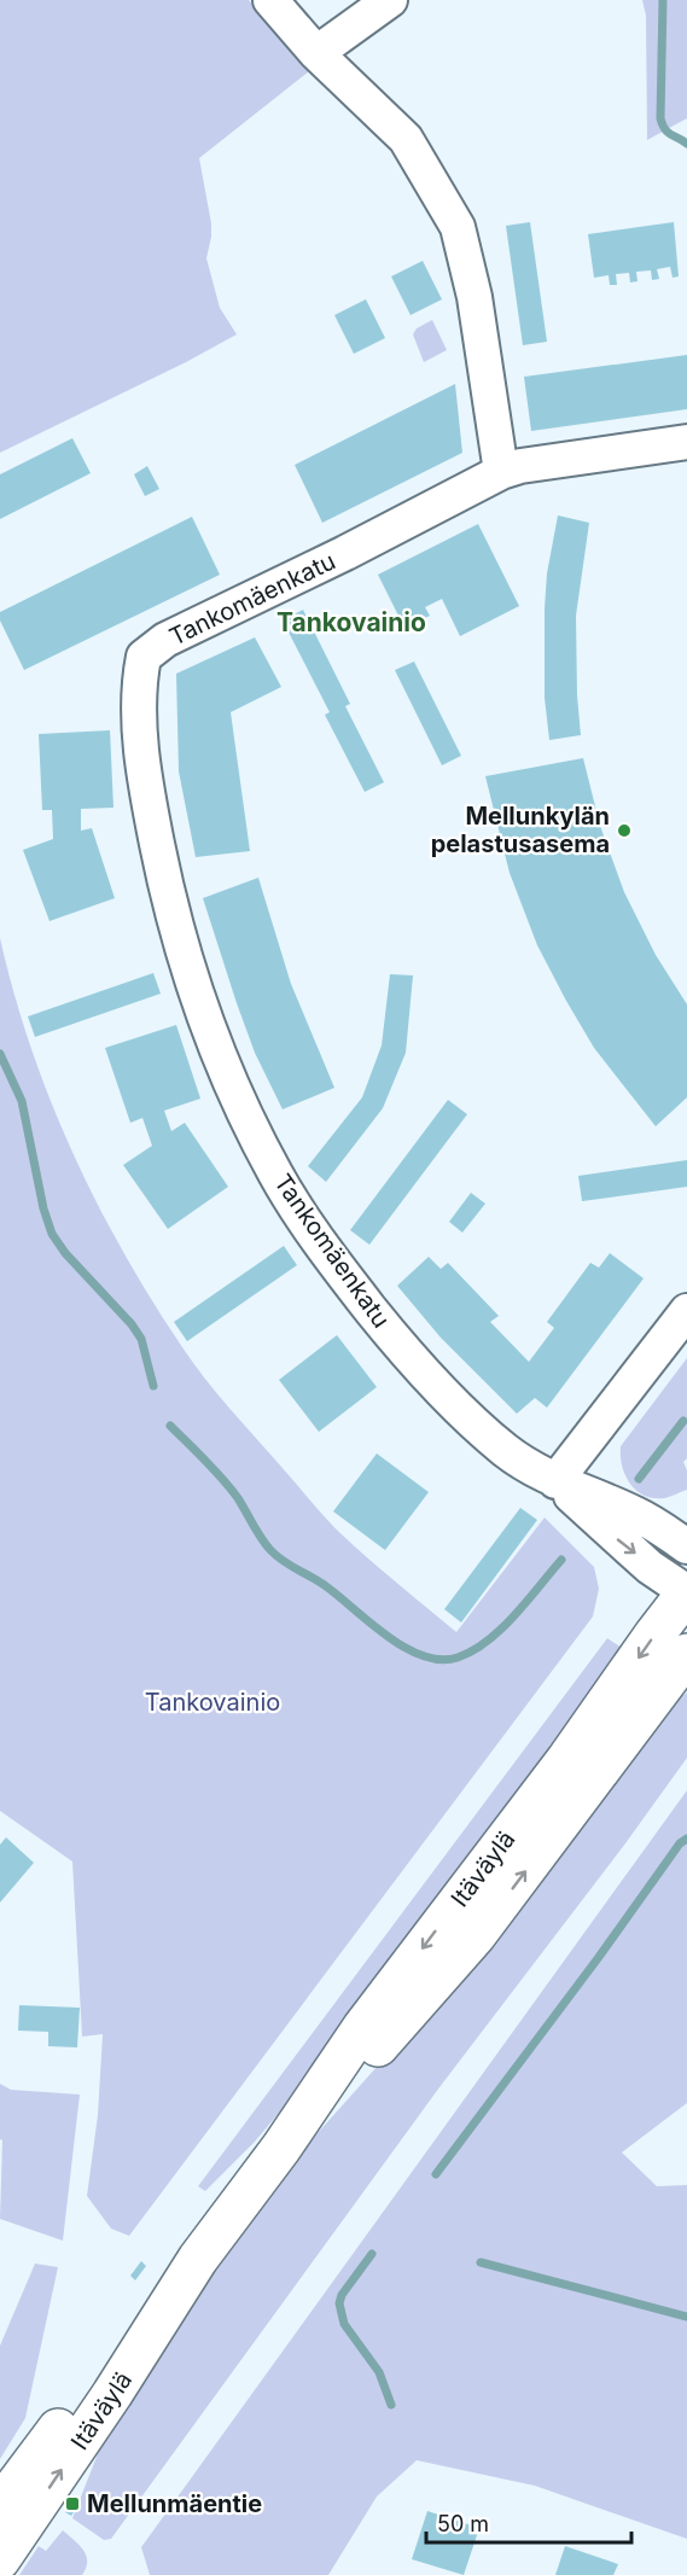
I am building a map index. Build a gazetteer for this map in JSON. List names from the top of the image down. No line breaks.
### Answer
{"streets":{"main road":["Itäväylä"],"street":["Tankomäenkatu"]},"crossings":[["Tankomäenkatu","Itäväylä"]],"districts":["Tankovainio"],"parks":["Tankovainio"],"places":{"other":["Mellunkylän pelastusasema"],"transit":["Mellunmäentie"]},"scale_bar":"50 m"}
